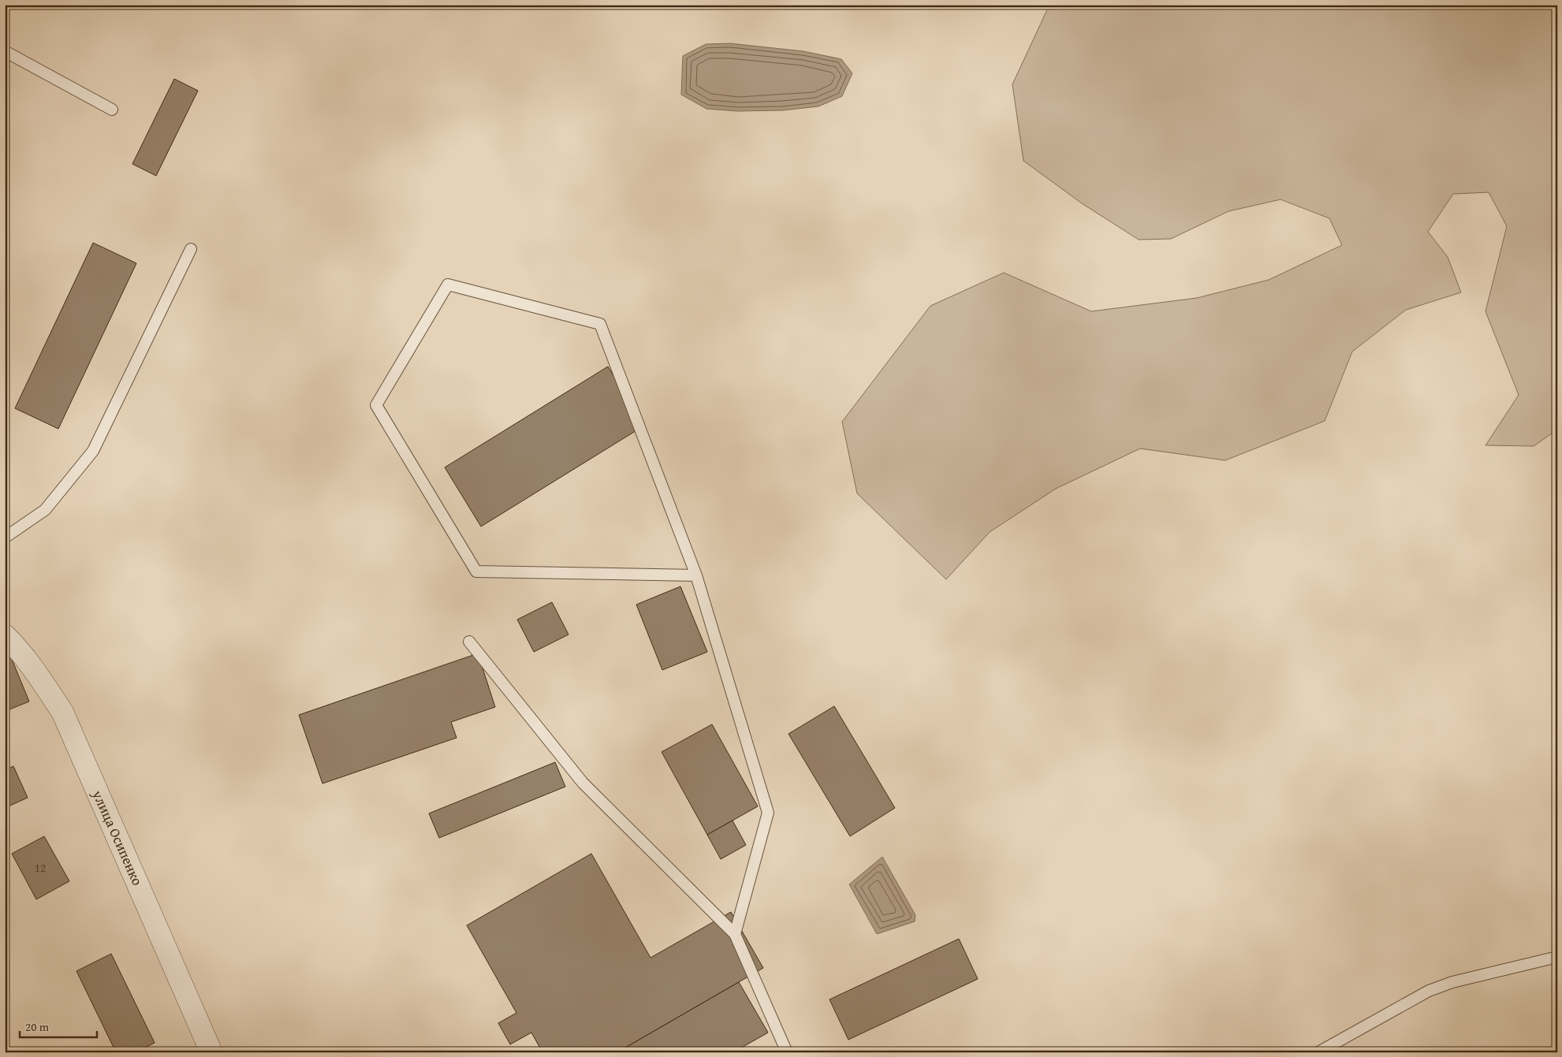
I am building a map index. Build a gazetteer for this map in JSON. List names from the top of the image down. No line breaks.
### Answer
{"streets":{"street":["улица Осипенко"]},"house_numbers":["12"],"scale_bar":"20 m"}
